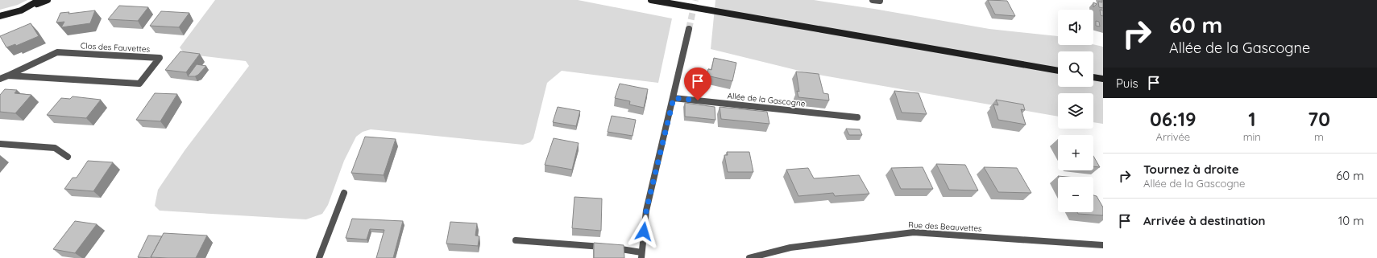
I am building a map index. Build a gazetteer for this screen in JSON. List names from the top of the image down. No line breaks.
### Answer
{"streets":{"street":["Clos des Fauvettes","Allée de la Gascogne","Rue des Beauvettes"]},"page":{"turn":["60 m","Allée de la Gascogne"],"map_buttons":["+","−"],"then":"Puis","eta":["06:19","Arrivée","1","min","70","m"],"list":[{"name":"Tournez à droite","note":"Allée de la Gascogne","value":"60 m"},{"name":"Arrivée à destination","value":"10 m"}]}}
